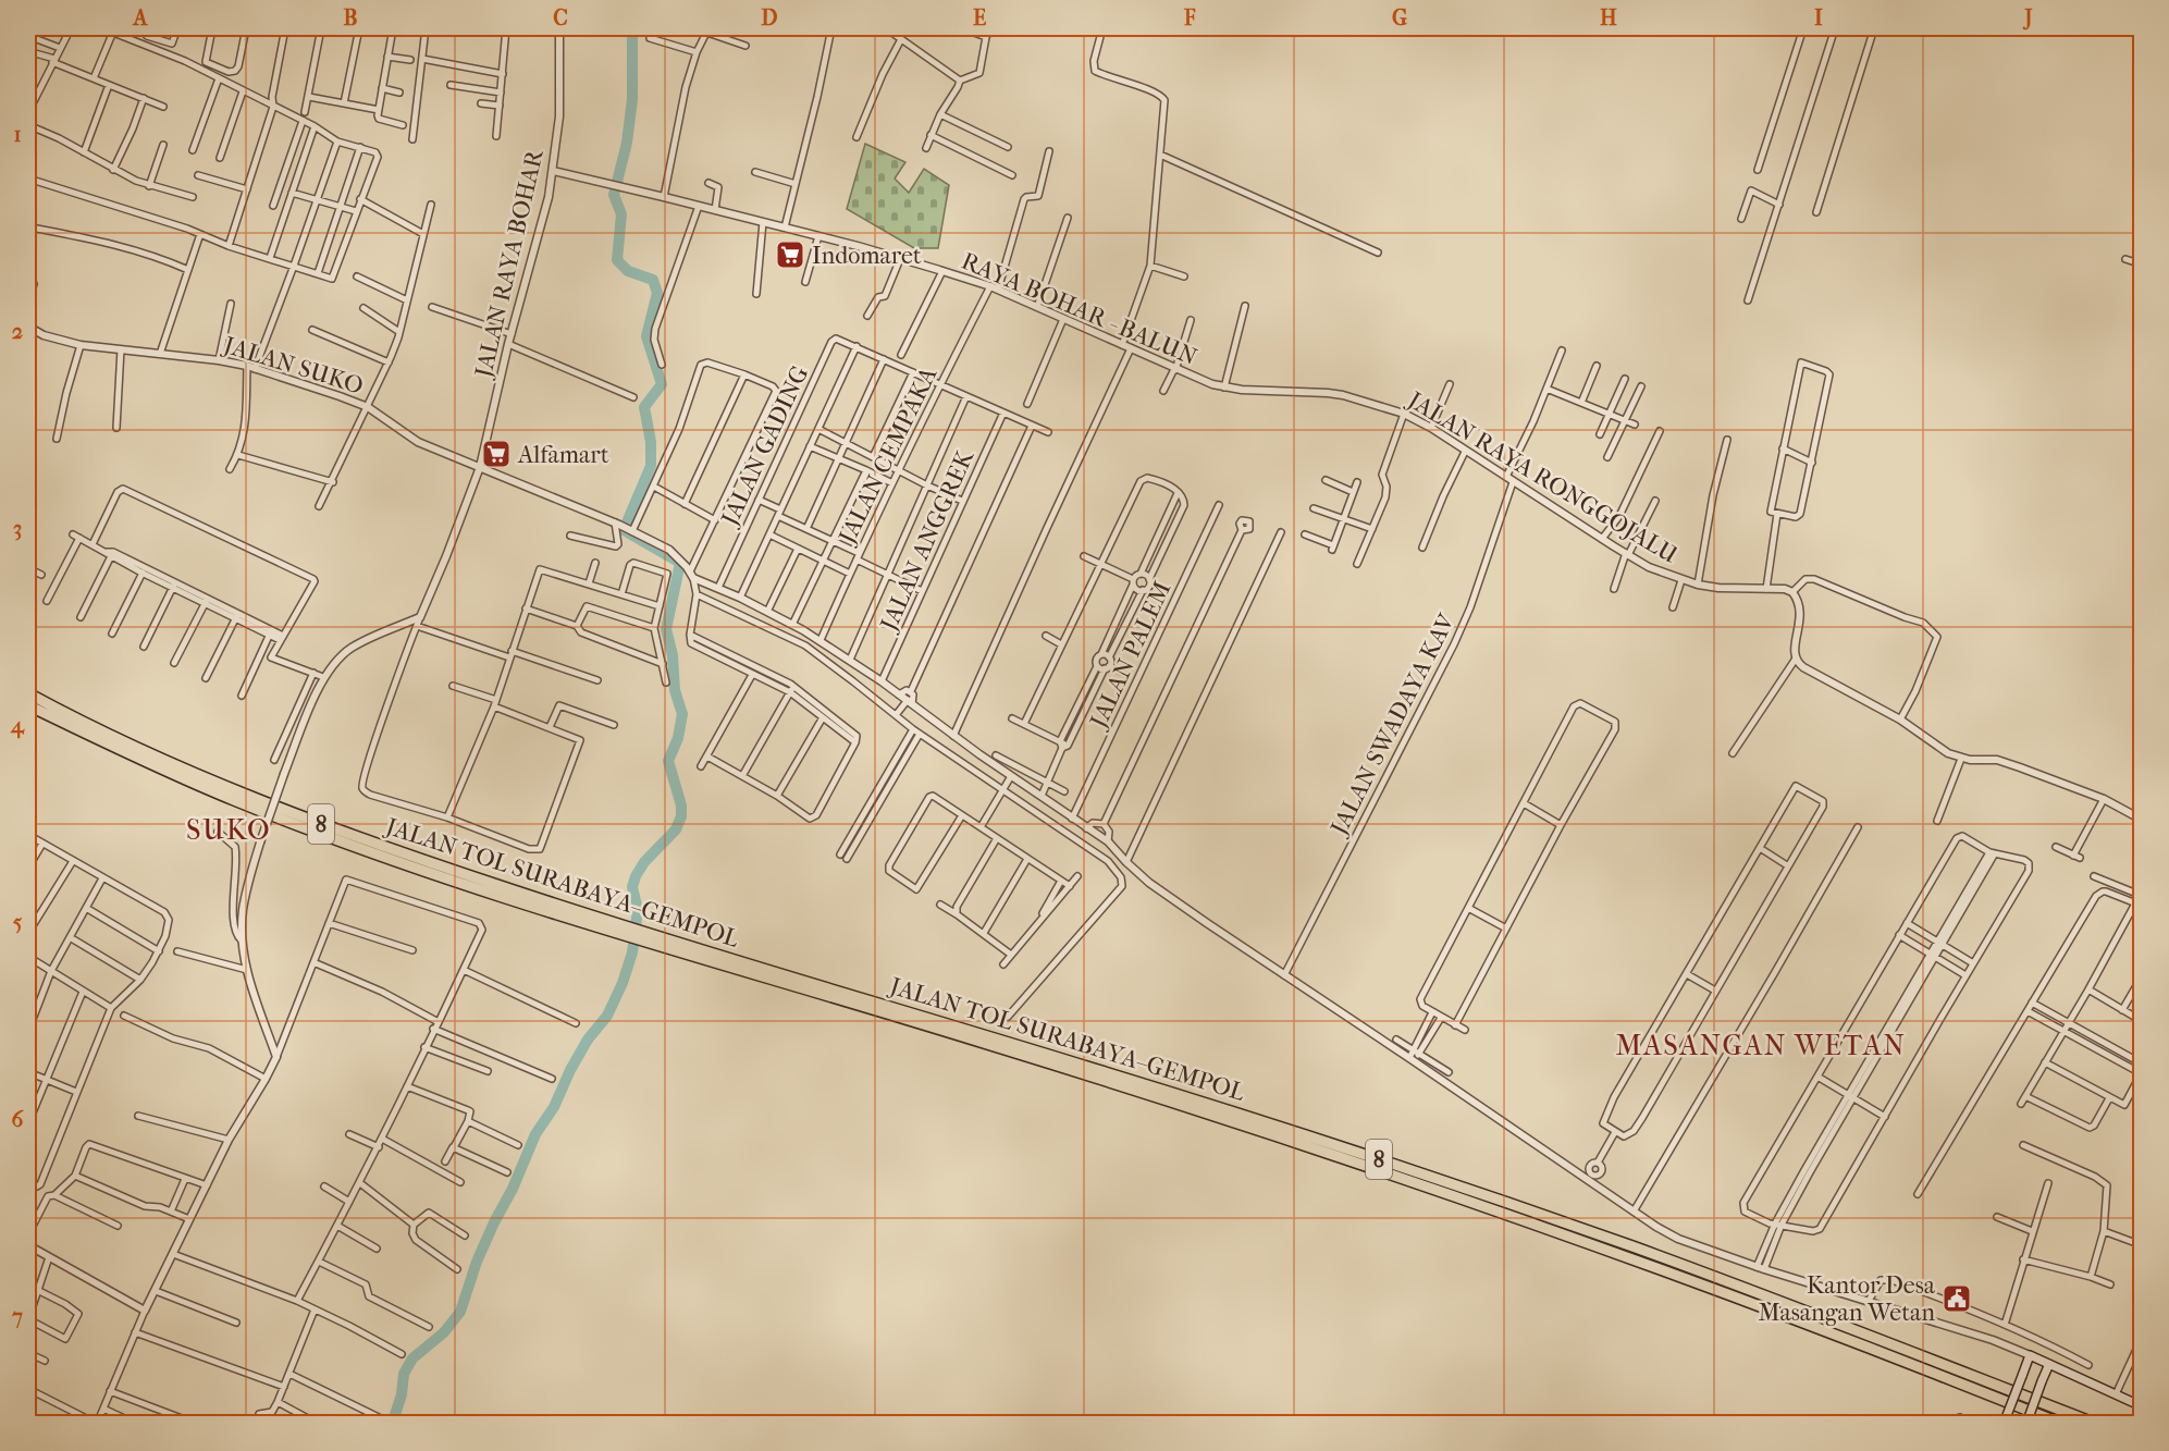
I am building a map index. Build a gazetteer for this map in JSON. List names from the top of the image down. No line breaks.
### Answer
{"streets":{"highway":["8","JALAN TOL SURABAYA–GEMPOL"],"street":["JALAN RAYA BOHAR","RAYA BOHAR - BALUN","JALAN SUKO","JALAN GADING","JALAN CEMPAKA","JALAN RAYA RONGGOJALU","JALAN ANGGREK","JALAN PALEM","JALAN SWADAYA KAV"]},"crossings":[["JALAN RAYA BOHAR","RAYA BOHAR - BALUN"],["JALAN RAYA BOHAR","JALAN SUKO"],["RAYA BOHAR - BALUN","JALAN CEMPAKA"],["RAYA BOHAR - BALUN","JALAN RAYA RONGGOJALU"],["JALAN RAYA RONGGOJALU","JALAN SWADAYA KAV"]],"districts":["SUKO","MASANGAN WETAN"],"places":{"supermarket":["Indomaret","Alfamart"],"public building":["Kantor Desa Masangan Wetan"]},"grid":{"columns":["A","B","C","D","E","F","G","H","I","J"],"rows":["1","2","3","4","5","6","7"]}}
